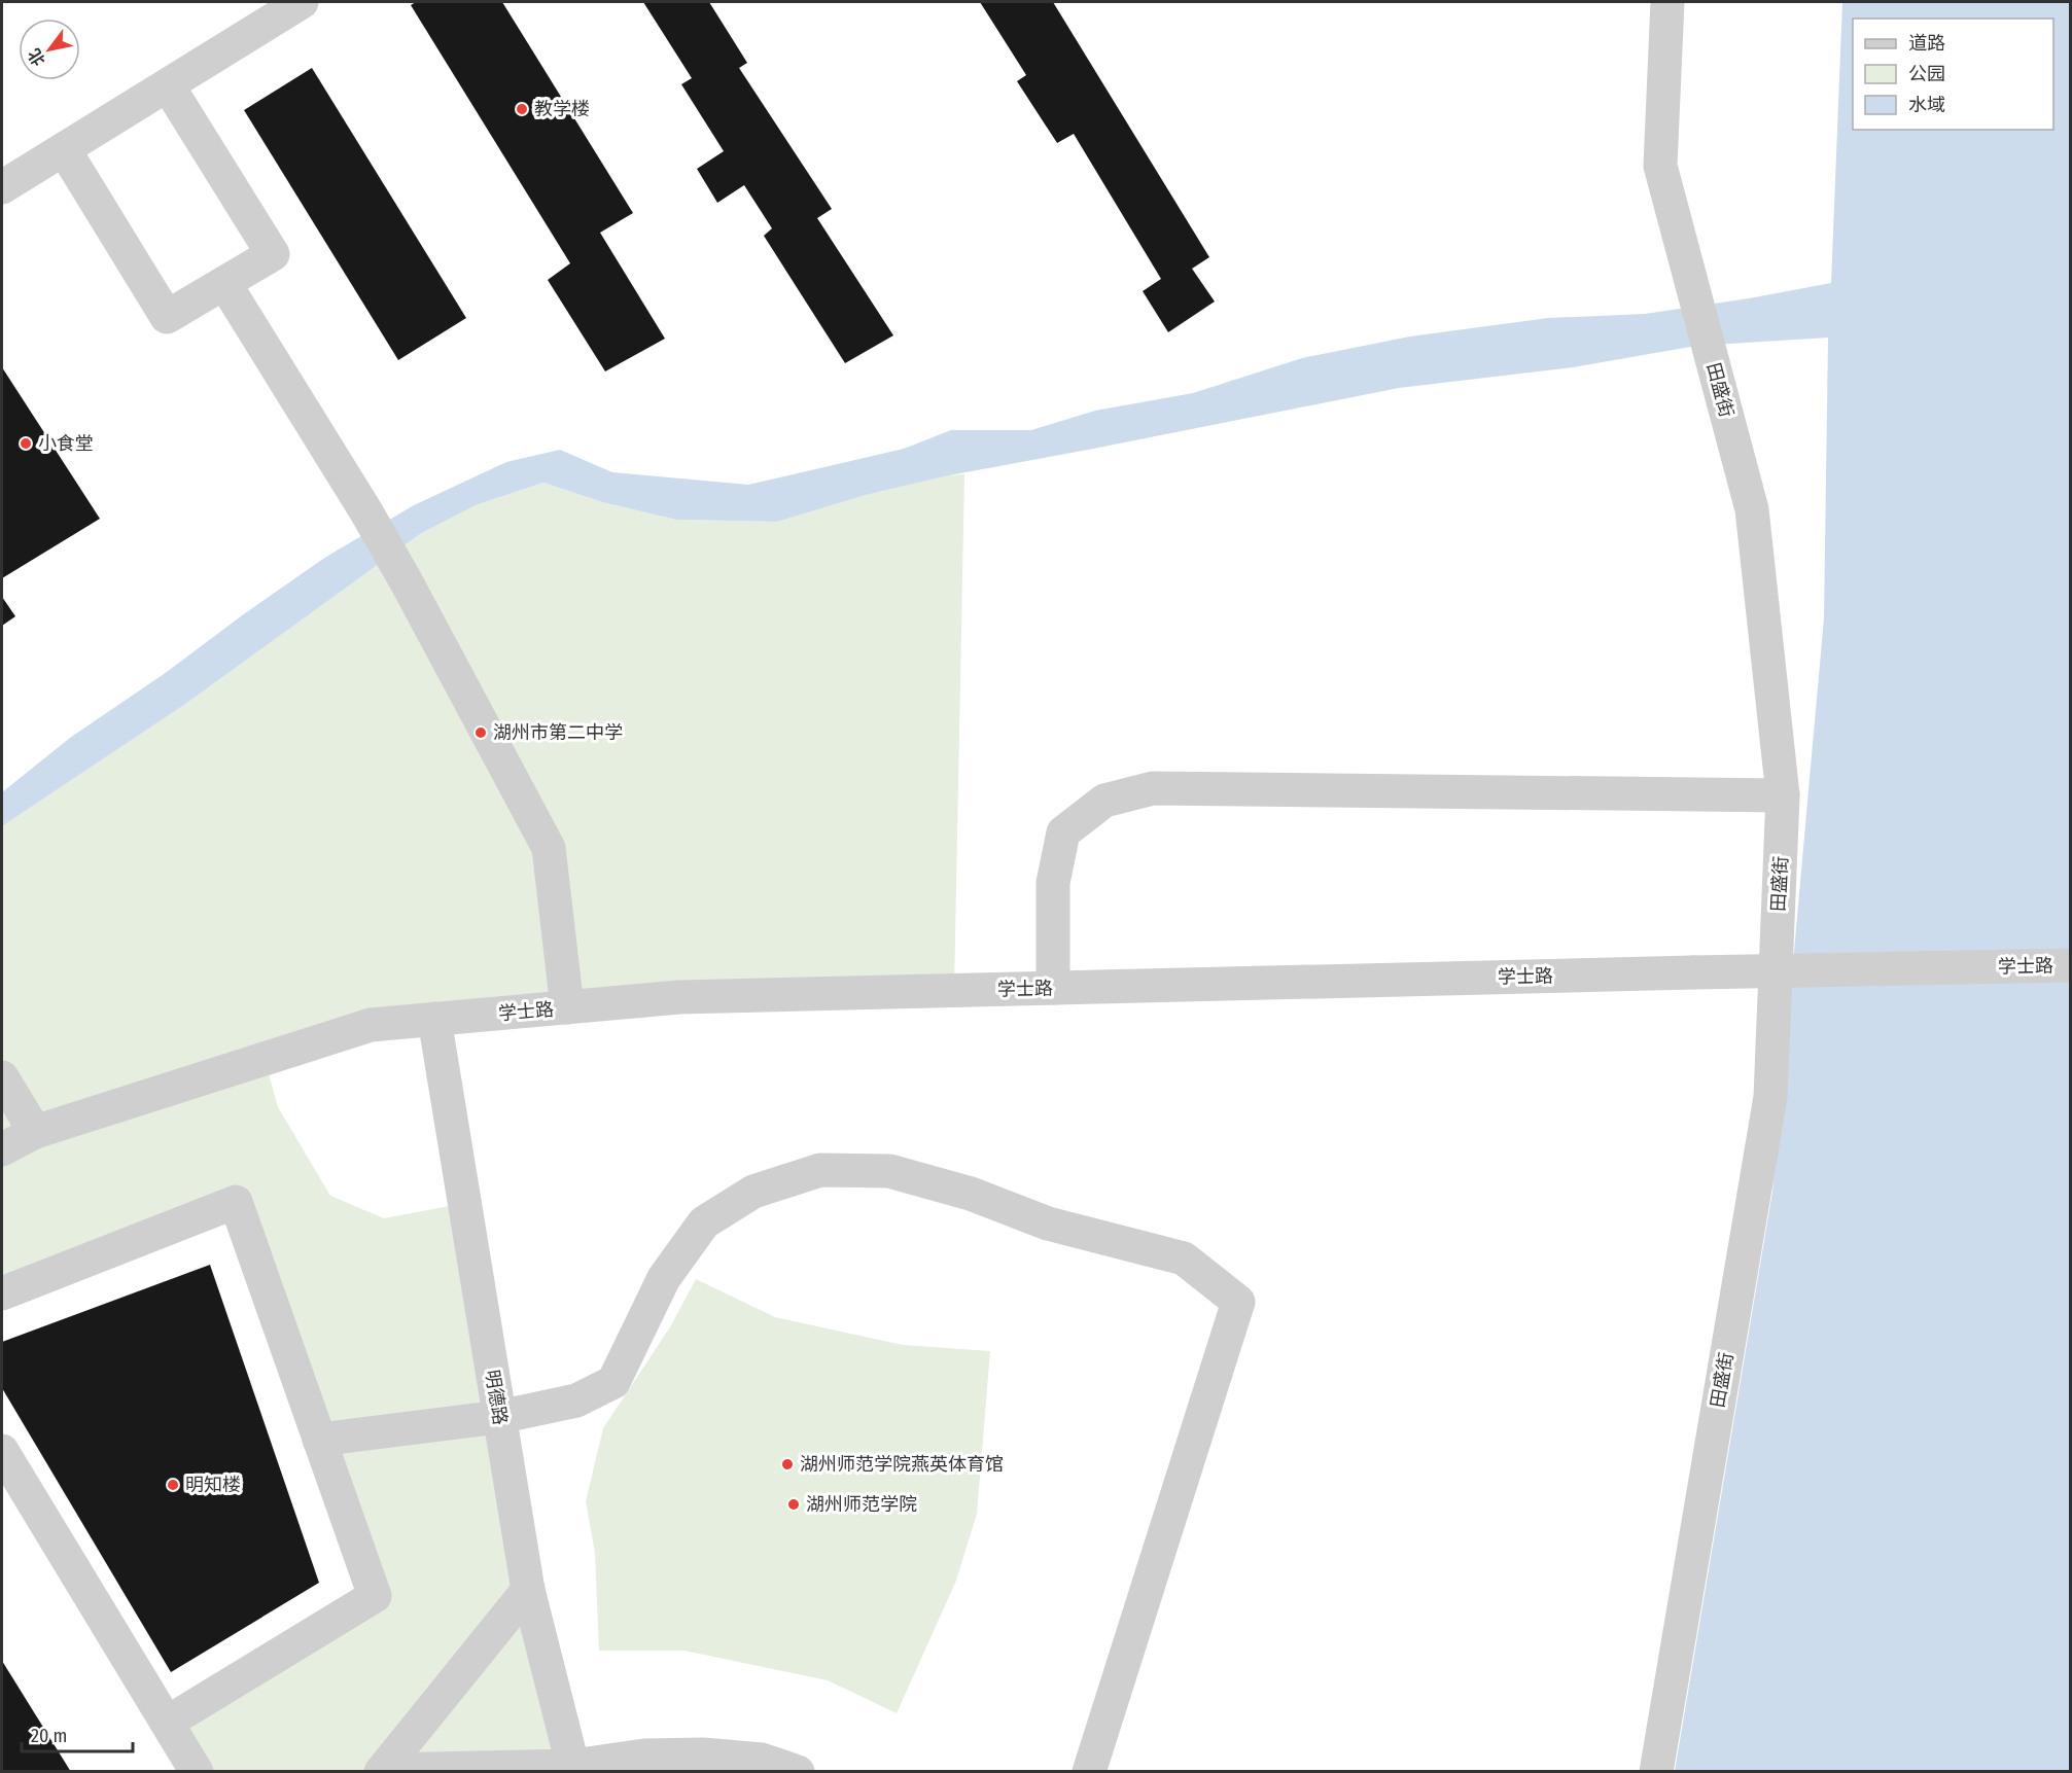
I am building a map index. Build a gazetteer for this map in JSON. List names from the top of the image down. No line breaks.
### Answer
{"streets":{"street":["田盛街","学士路","明德路"]},"crossings":[["学士路","明德路"]],"places":["教学楼","小食堂","湖州市第二中学","湖州师范学院燕英体育馆","明知楼","湖州师范学院"],"legend":["道路","公园","水域"],"scale_bar":"20 m","north":"bottom left"}
